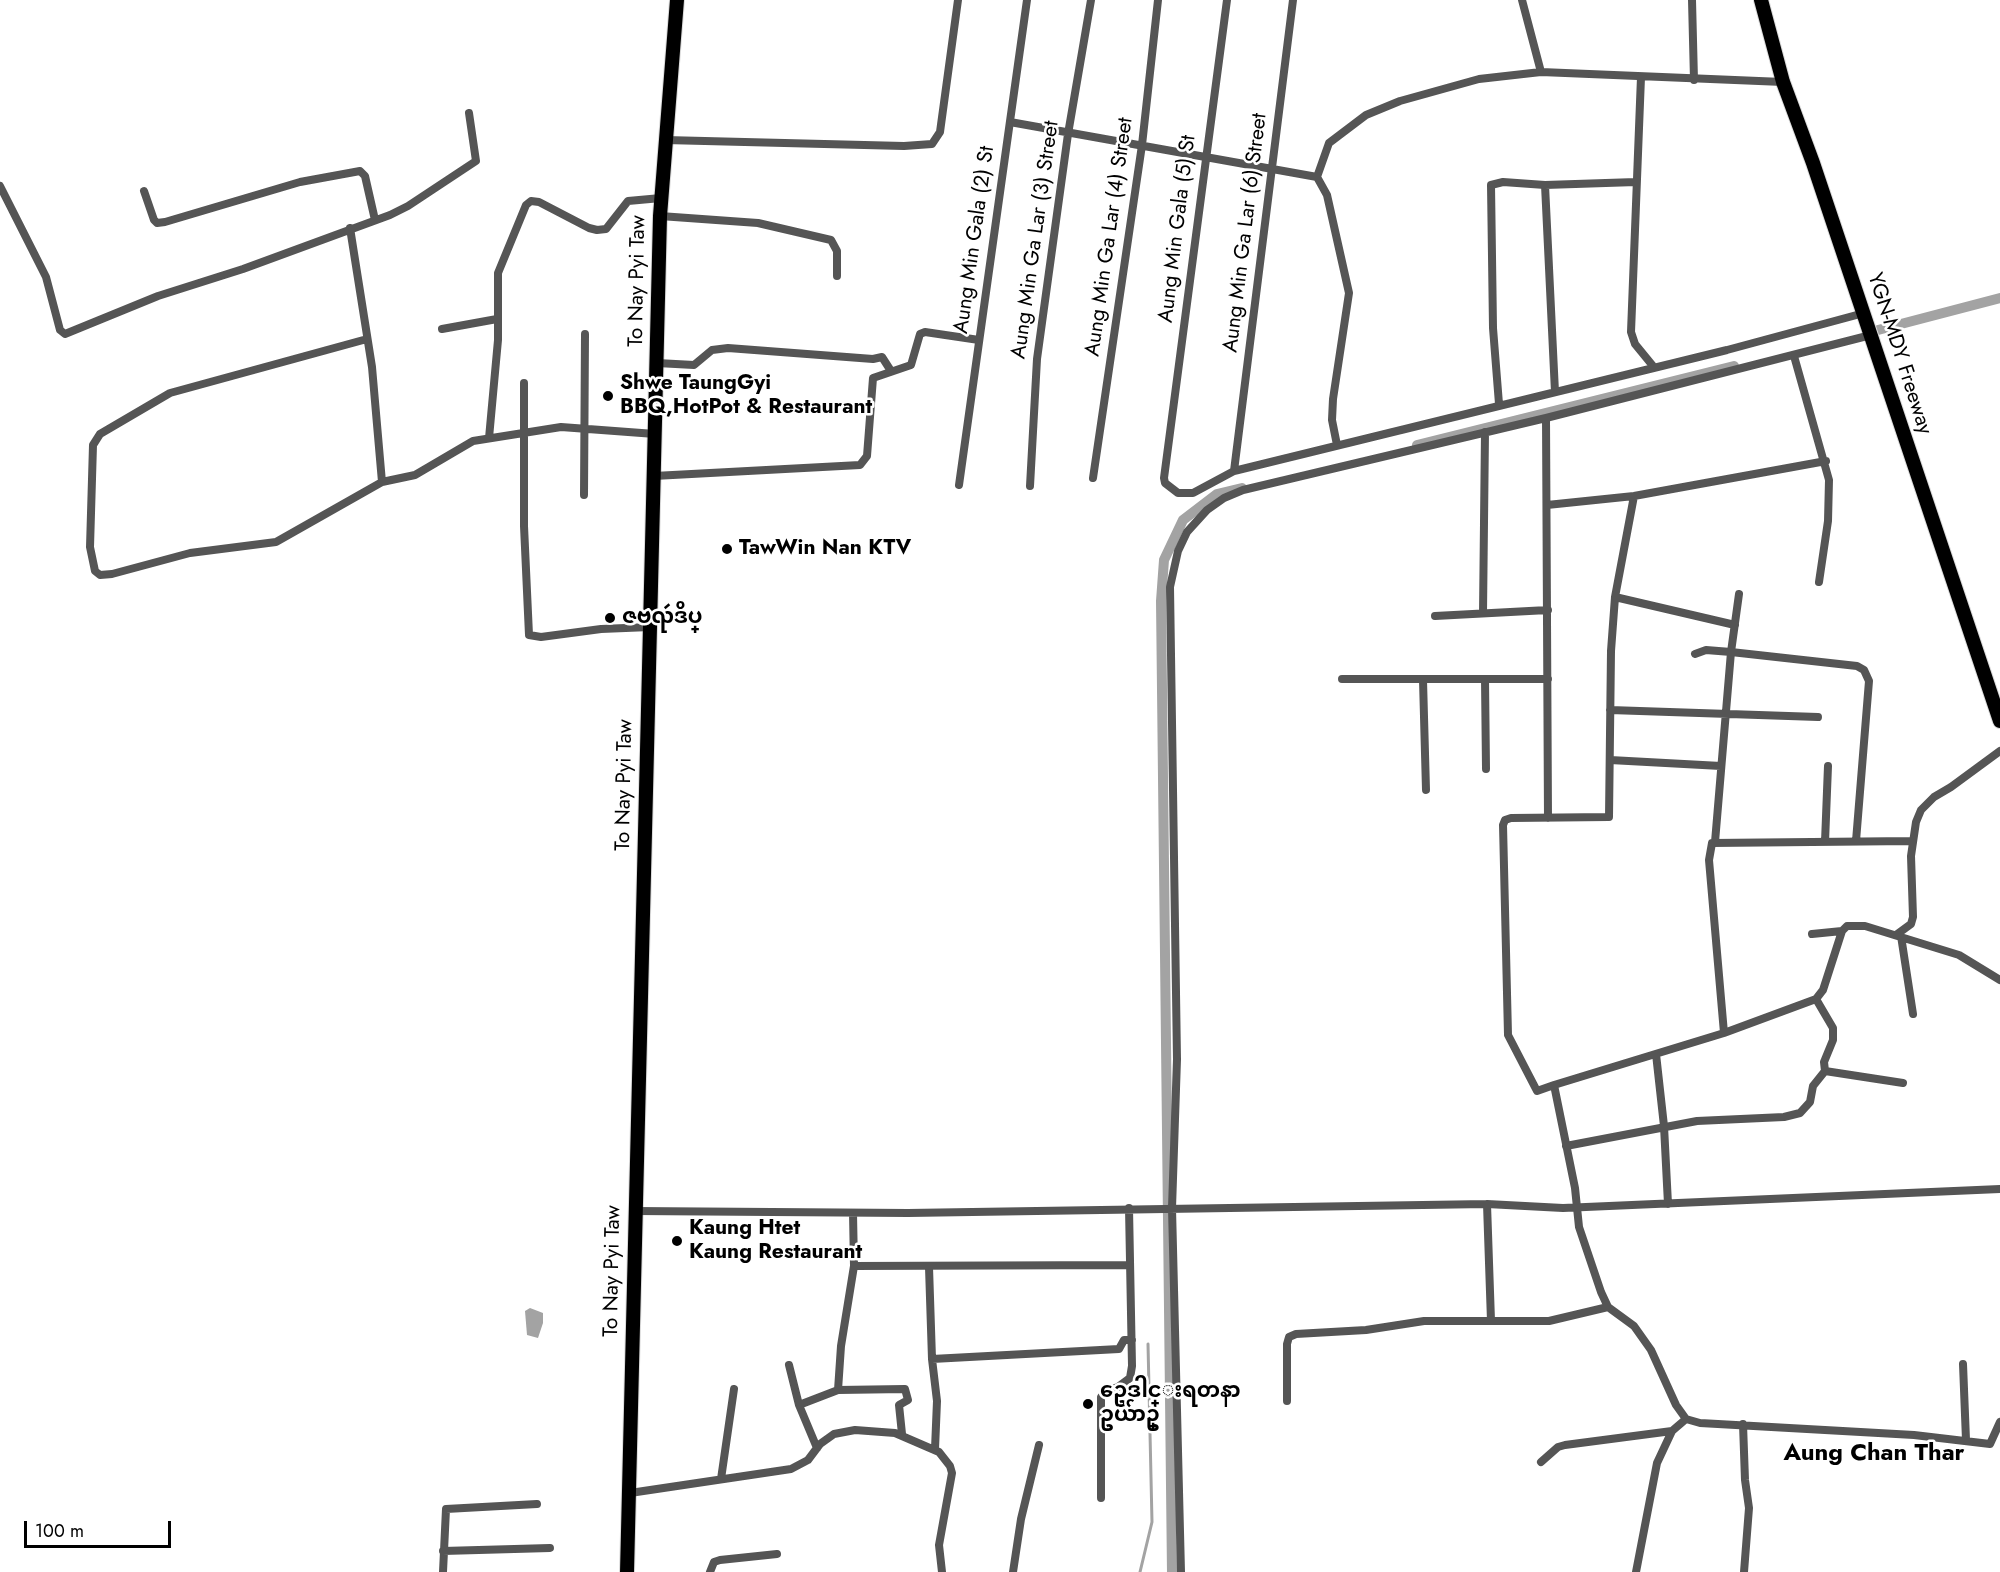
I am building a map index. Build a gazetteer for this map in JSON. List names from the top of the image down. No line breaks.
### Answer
{"streets":{"main road":["To Nay Pyi Taw","YGN-MDY Freeway"],"street":["Aung Min Gala (5) St","Aung Min Ga Lar (6) Street","Aung Min Ga Lar (4) Street","Aung Min Gala (2) St","Aung Min Ga Lar (3) Street"]},"crossings":[["Aung Min Gala (5) St","Aung Min Ga Lar (6) Street"]],"districts":["Aung Chan Thar"],"places":["Shwe TaungGyi BBQ,HotPot & Restaurant","TawWin Nan KTV","ဇဗၺဴဒိပ္","Kaung Htet Kaung Restaurant","ဥေဒါင္းရတနာ ဥယ်ာဥ္"],"scale_bar":"100 m"}
